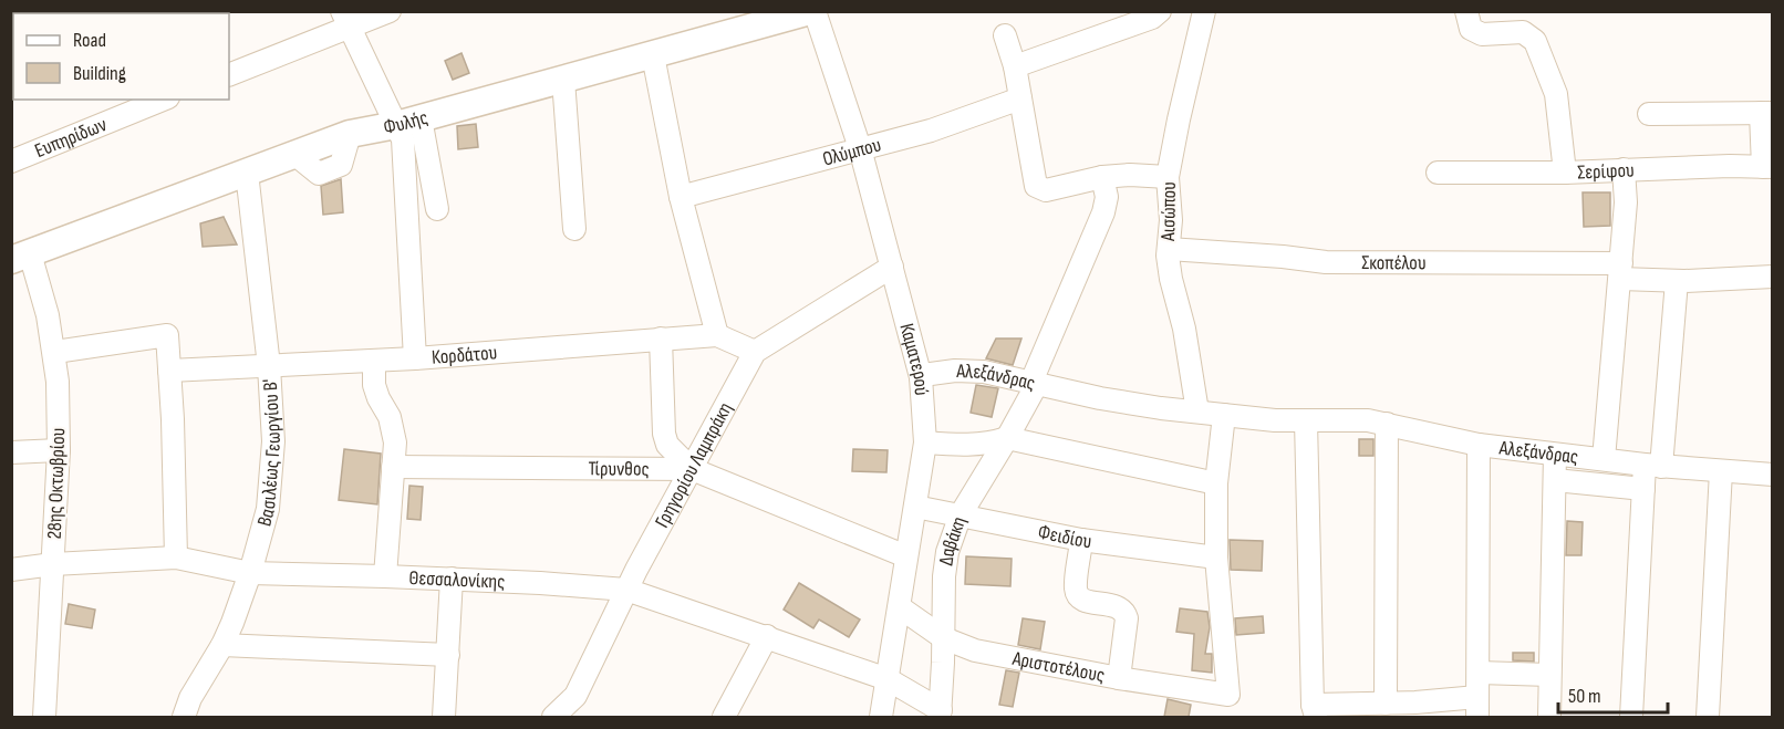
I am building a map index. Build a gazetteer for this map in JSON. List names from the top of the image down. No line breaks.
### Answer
{"streets":{"main road":["Φυλής"],"street":["Ευπηρίδων","Ολύμπου","Σερίφου","Αισώπου","Σκοπέλου","Κορδάτου","Καματερού","Αλεξάνδρας","Βασιλέως Γεωργίου Β'","Γρηγορίου Λαμπράκη","Τίρυνθος","28ης Οκτωβρίου","Φειδίου","Δαβάκη","Θεσσαλονίκης","Αριστοτέλους"]},"crossings":[["Φυλής","Καματερού"],["Φυλής","Βασιλέως Γεωργίου Β'"],["Φυλής","28ης Οκτωβρίου"],["Ολύμπου","Καματερού"],["Αισώπου","Σκοπέλου"],["Αισώπου","Αλεξάνδρας"],["Κορδάτου","Βασιλέως Γεωργίου Β'"],["Κορδάτου","Γρηγορίου Λαμπράκη"],["Καματερού","Αλεξάνδρας"],["Καματερού","Γρηγορίου Λαμπράκη"],["Καματερού","Τίρυνθος"],["Καματερού","Φειδίου"],["Καματερού","Θεσσαλονίκης"],["Καματερού","Αριστοτέλους"],["Αλεξάνδρας","Δαβάκη"],["Βασιλέως Γεωργίου Β'","Θεσσαλονίκης"],["Γρηγορίου Λαμπράκη","Τίρυνθος"],["Γρηγορίου Λαμπράκη","Θεσσαλονίκης"],["28ης Οκτωβρίου","Θεσσαλονίκης"],["Φειδίου","Δαβάκη"],["Φειδίου","Αριστοτέλους"],["Δαβάκη","Θεσσαλονίκης"],["Δαβάκη","Αριστοτέλους"]],"legend":["Road","Building"],"scale_bar":"50 m"}
